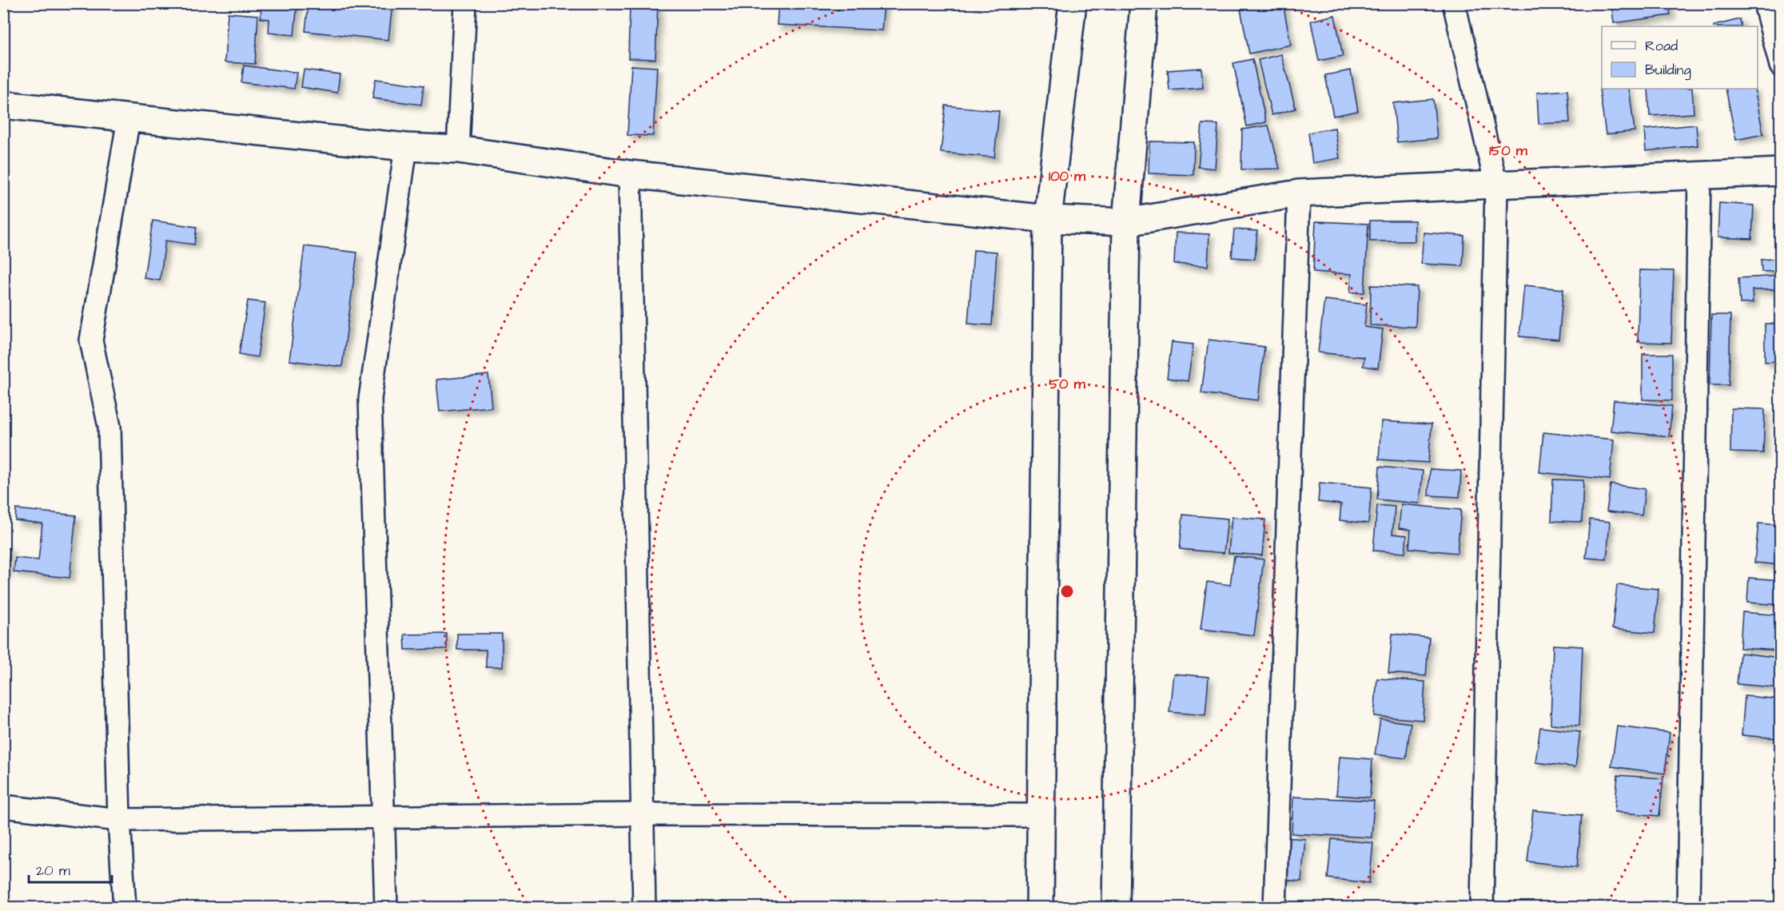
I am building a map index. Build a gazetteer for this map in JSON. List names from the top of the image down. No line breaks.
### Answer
{"legend":["Road","Building"],"scale_bar":"20 m","rings":["150 m","100 m","50 m"]}
